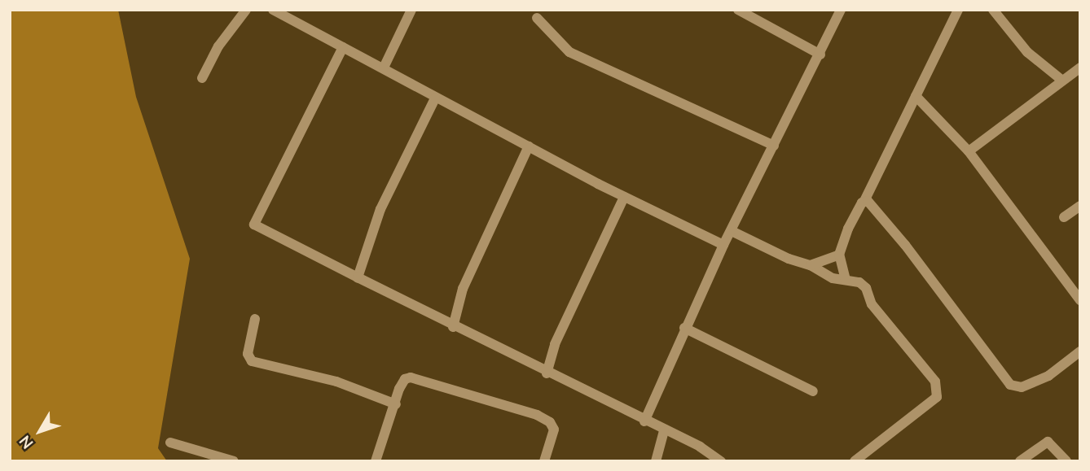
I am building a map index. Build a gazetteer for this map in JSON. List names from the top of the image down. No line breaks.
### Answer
{"north":"bottom left"}
